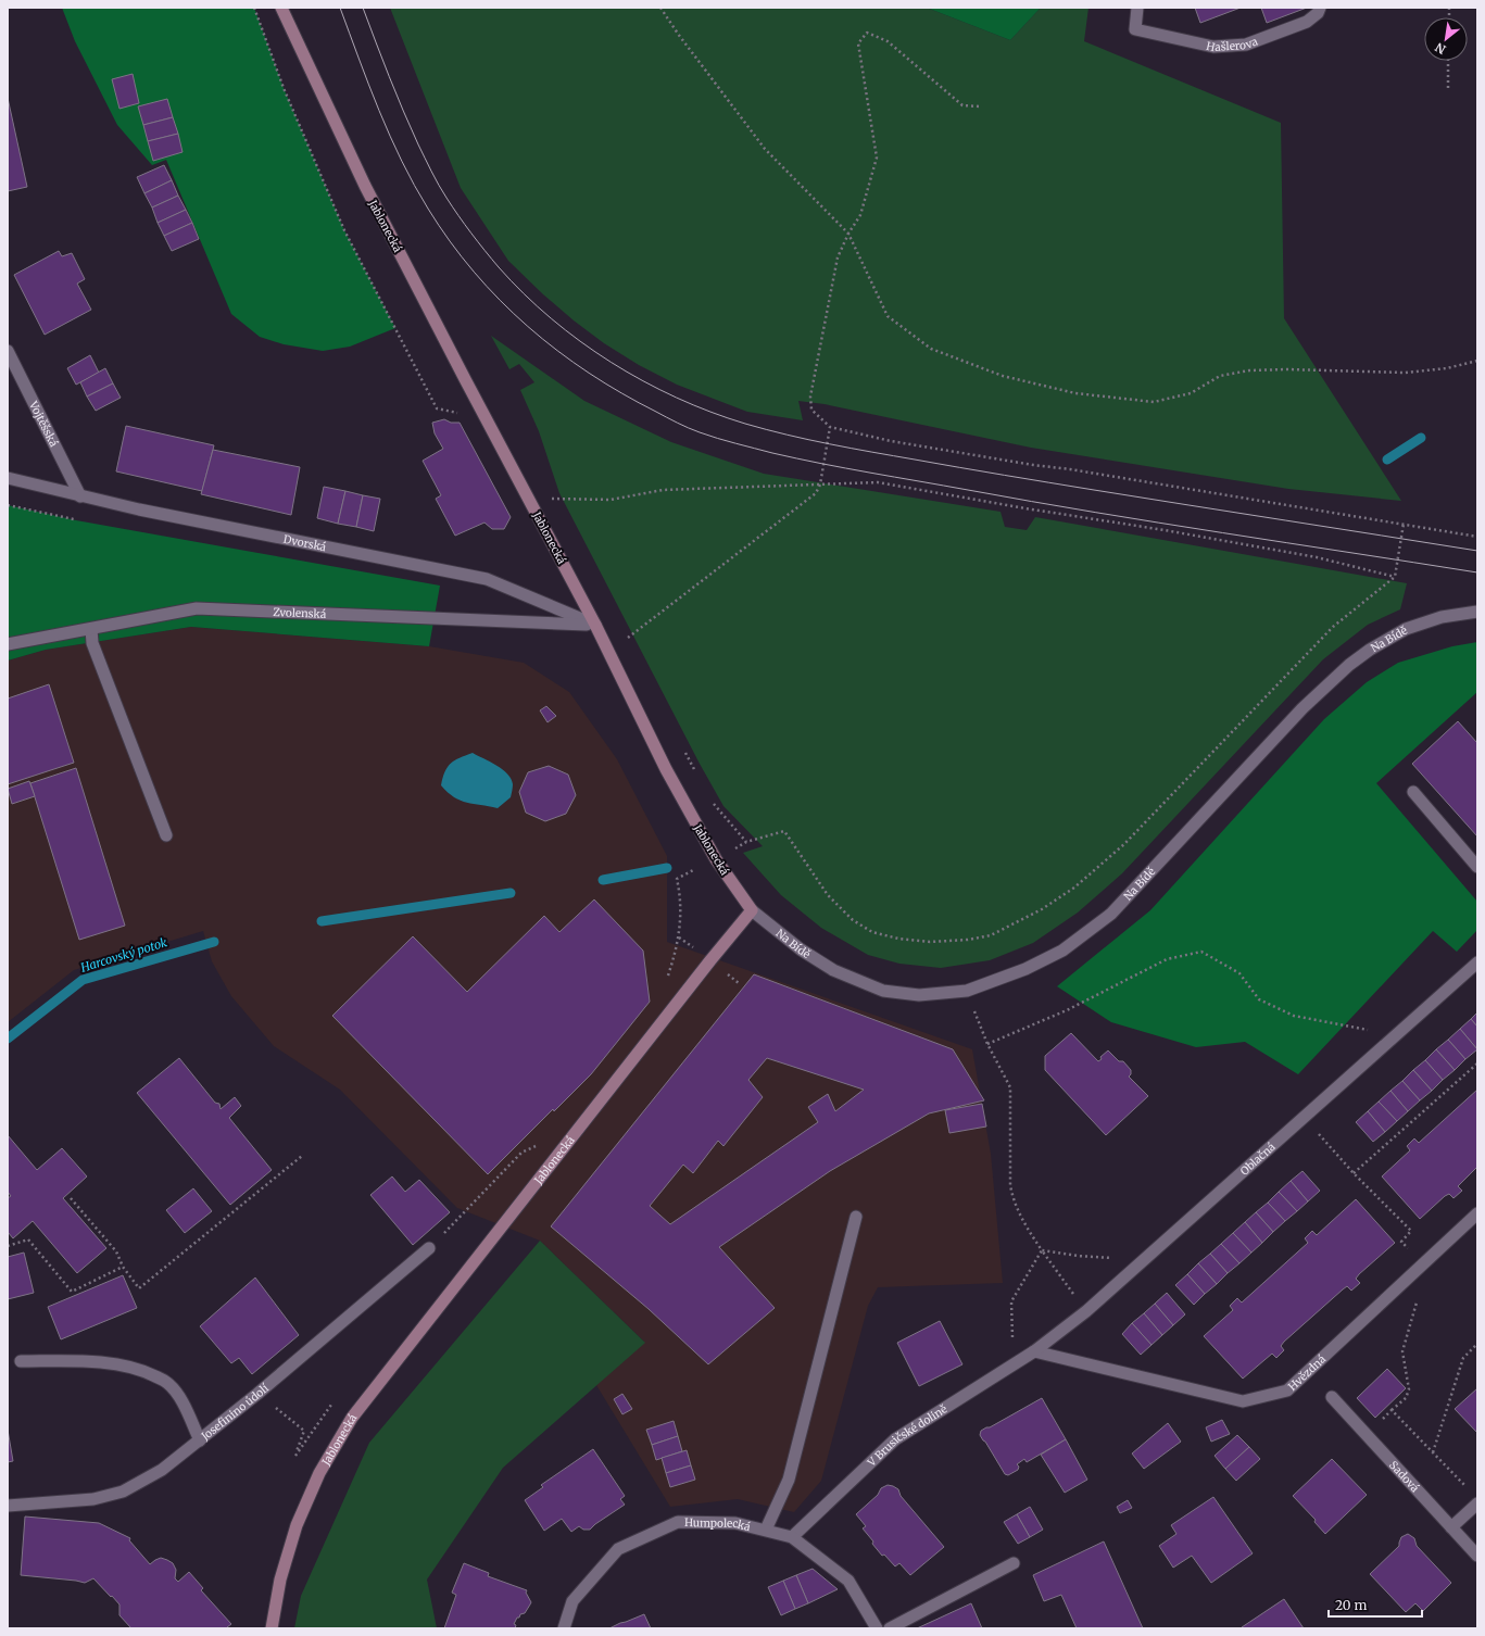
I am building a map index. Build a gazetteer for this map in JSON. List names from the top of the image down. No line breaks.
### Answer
{"streets":{"main road":["Jablonecká"],"street":["Hašlerova","Vojtěšská","Dvorská","Zvolenská","Na Bídě","Oblačná","Hvězdná","Josefinino údolí","V Brusičské dolině","Sadová","Humpolecká"]},"crossings":[["Jablonecká","Dvorská"],["Jablonecká","Zvolenská"],["Jablonecká","Na Bídě"],["Vojtěšská","Dvorská"],["Dvorská","Zvolenská"],["Oblačná","Hvězdná"],["Oblačná","V Brusičské dolině"],["Hvězdná","V Brusičské dolině"],["V Brusičské dolině","Humpolecká"]],"water":["Harcovský potok"],"scale_bar":"20 m","north":"bottom left"}
